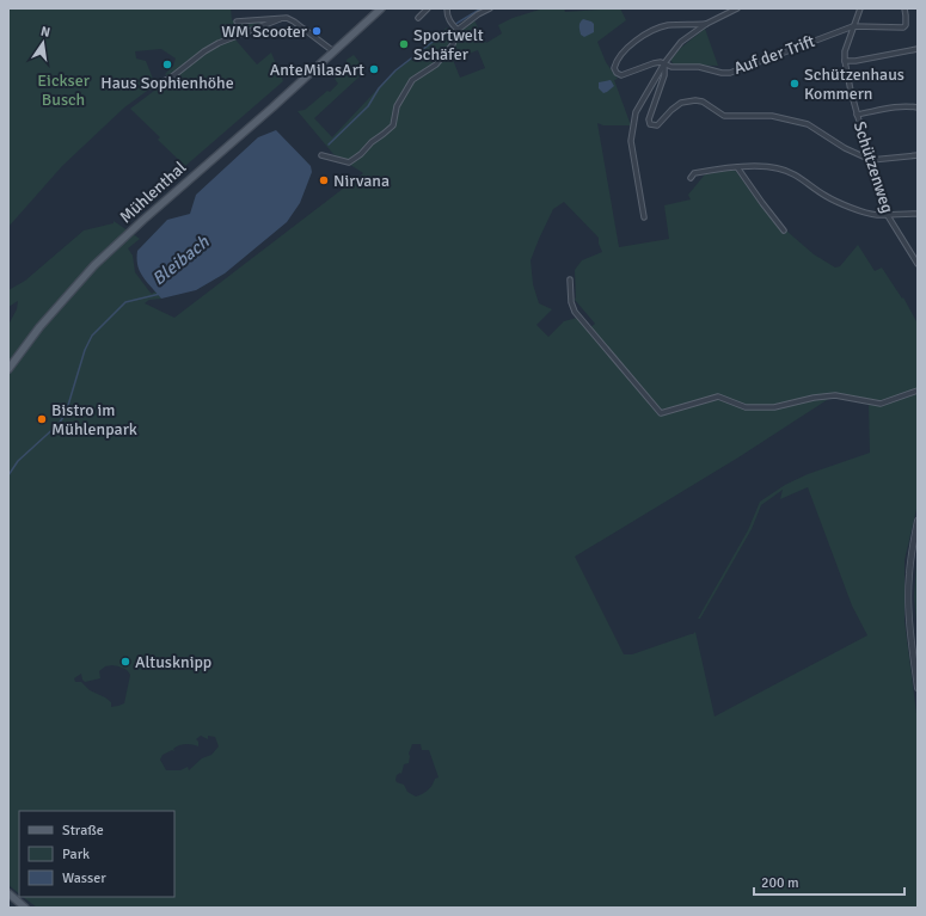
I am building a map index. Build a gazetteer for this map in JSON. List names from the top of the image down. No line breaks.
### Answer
{"streets":{"main road":["Mühlenthal"],"street":["Auf der Trift","Schützenweg"]},"crossings":[["Auf der Trift","Schützenweg"]],"water":["Bleibach"],"parks":["Eickser Busch"],"places":["WM Scooter","Sportwelt Schäfer","Haus Sophienhöhe","AnteMilasArt","Schützenhaus Kommern","Nirvana","Bistro im Mühlenpark","Altusknipp"],"legend":["Straße","Park","Wasser"],"scale_bar":"200 m","north":"top"}
